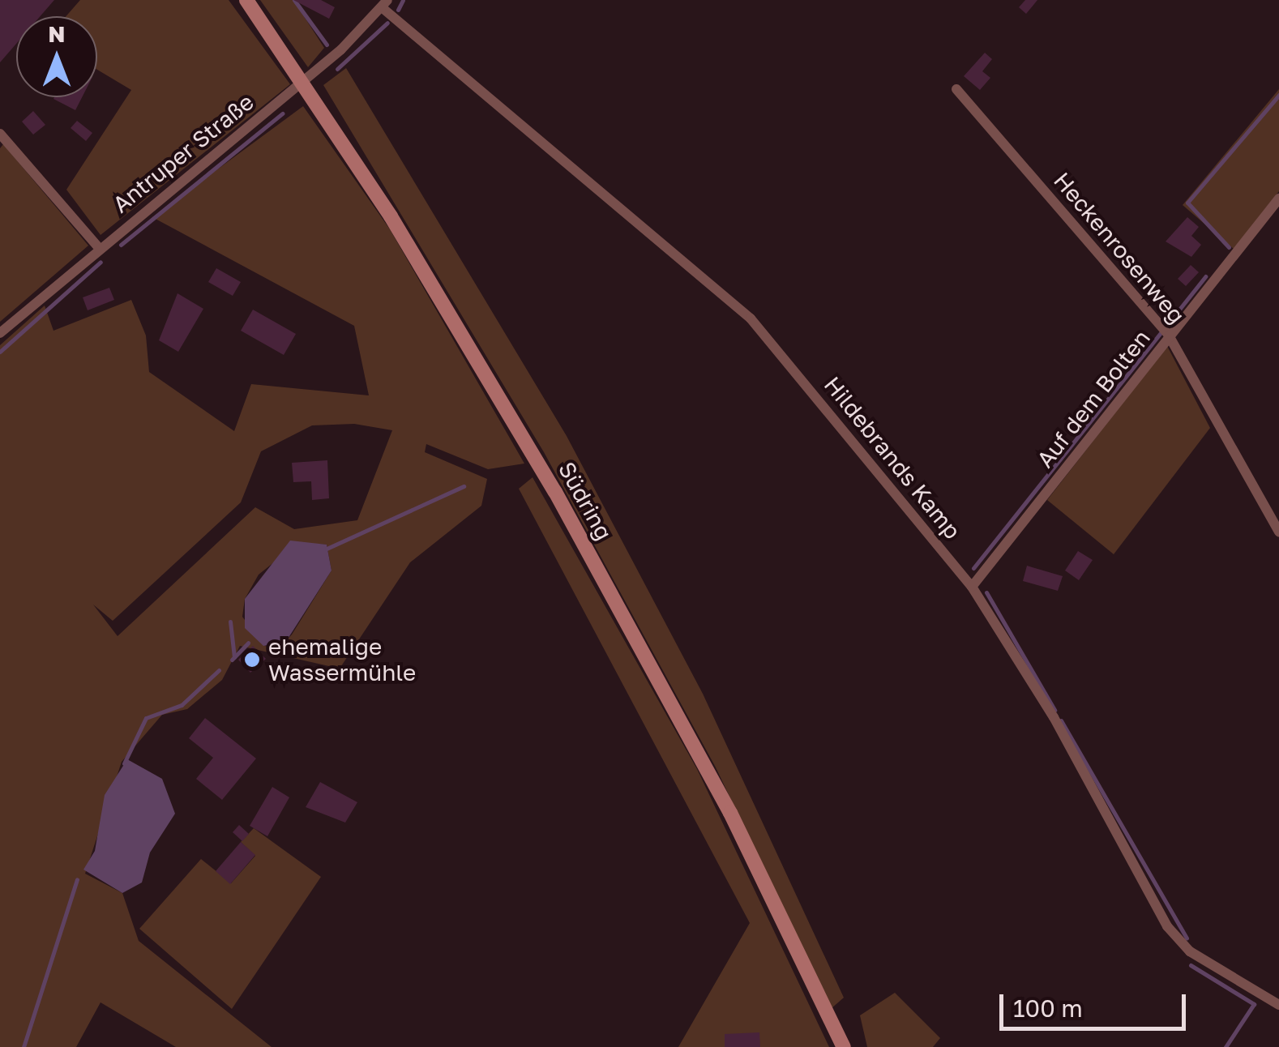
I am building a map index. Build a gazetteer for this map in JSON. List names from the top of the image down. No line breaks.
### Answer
{"streets":{"main road":["Südring"],"street":["Antruper Straße","Heckenrosenweg","Auf dem Bolten","Hildebrands Kamp"]},"crossings":[["Antruper Straße","Hildebrands Kamp"],["Heckenrosenweg","Auf dem Bolten"],["Auf dem Bolten","Hildebrands Kamp"]],"places":["ehemalige Wassermühle"],"scale_bar":"100 m","north":"top"}
